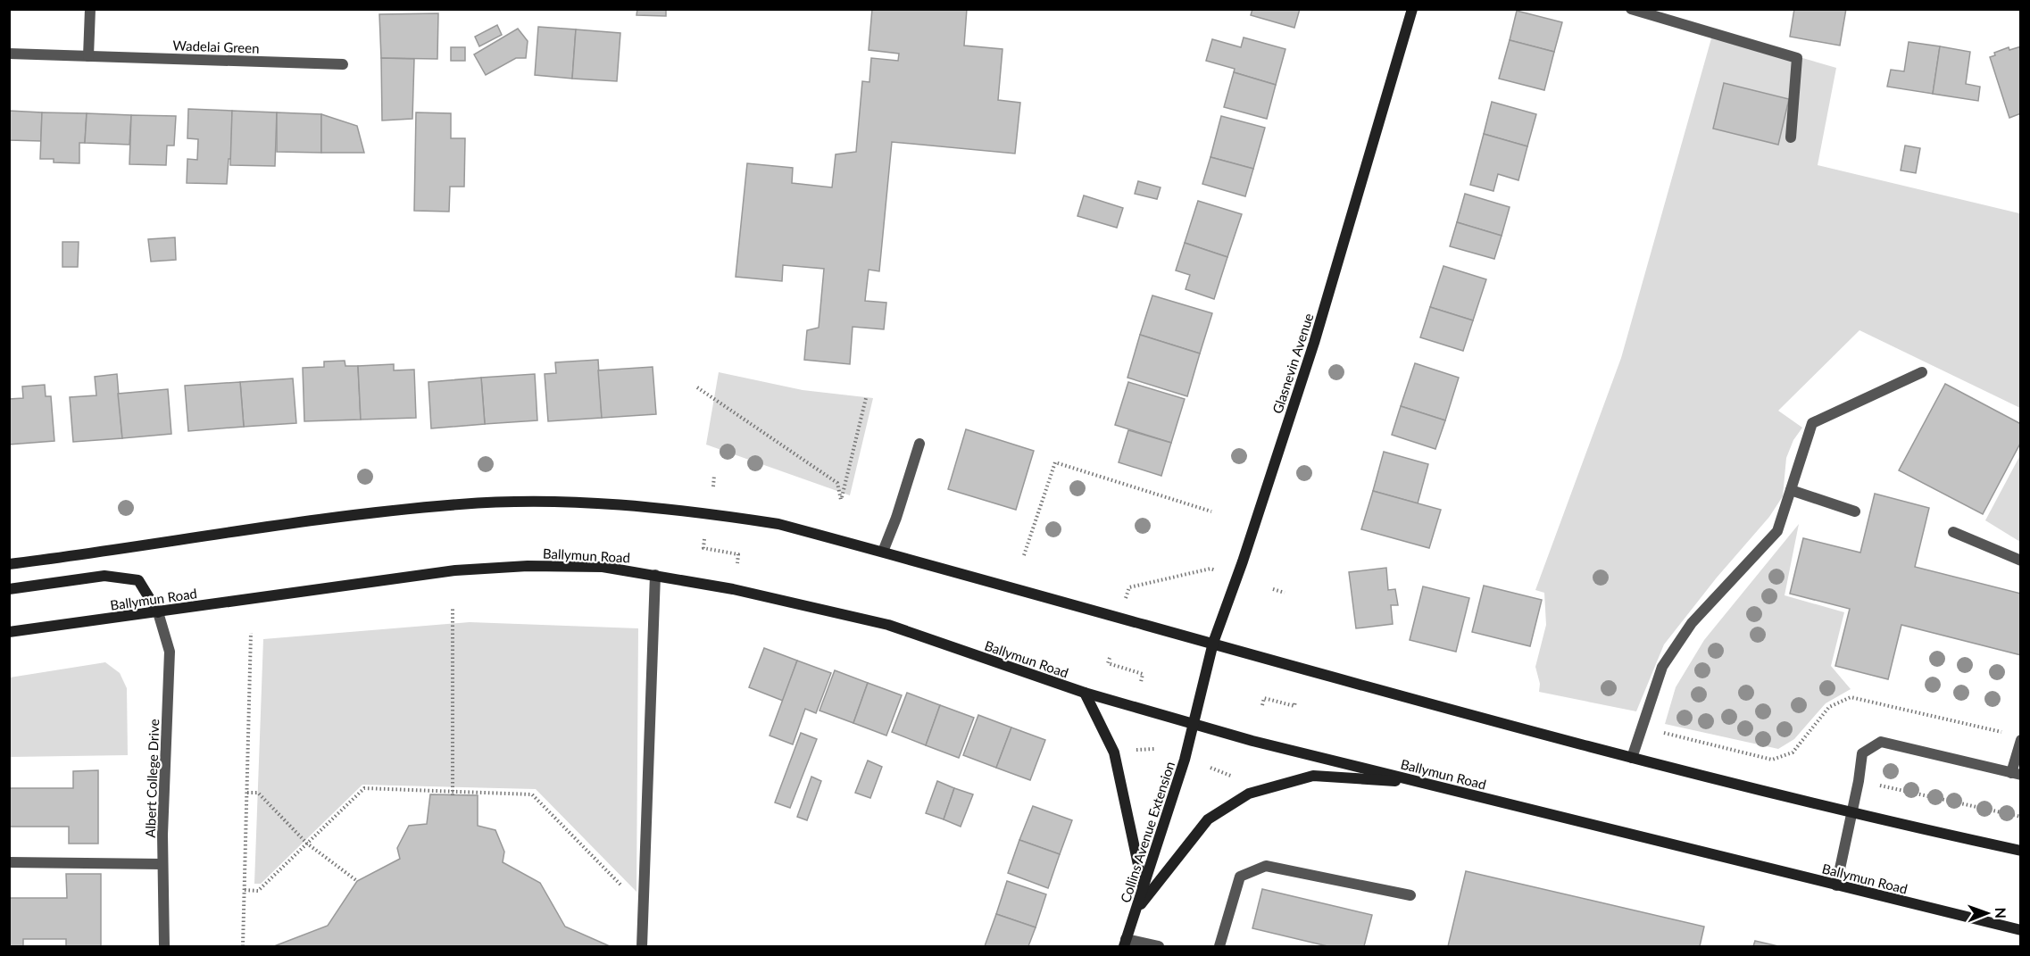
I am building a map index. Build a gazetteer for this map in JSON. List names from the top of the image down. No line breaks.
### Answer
{"streets":{"main road":["Glasnevin Avenue","Ballymun Road","Collins Avenue Extension"],"street":["Wadelai Green","Albert College Drive"]},"crossings":[["Glasnevin Avenue","Ballymun Road"],["Glasnevin Avenue","Collins Avenue Extension"],["Ballymun Road","Albert College Drive"],["Ballymun Road","Collins Avenue Extension"]],"north":"right"}
